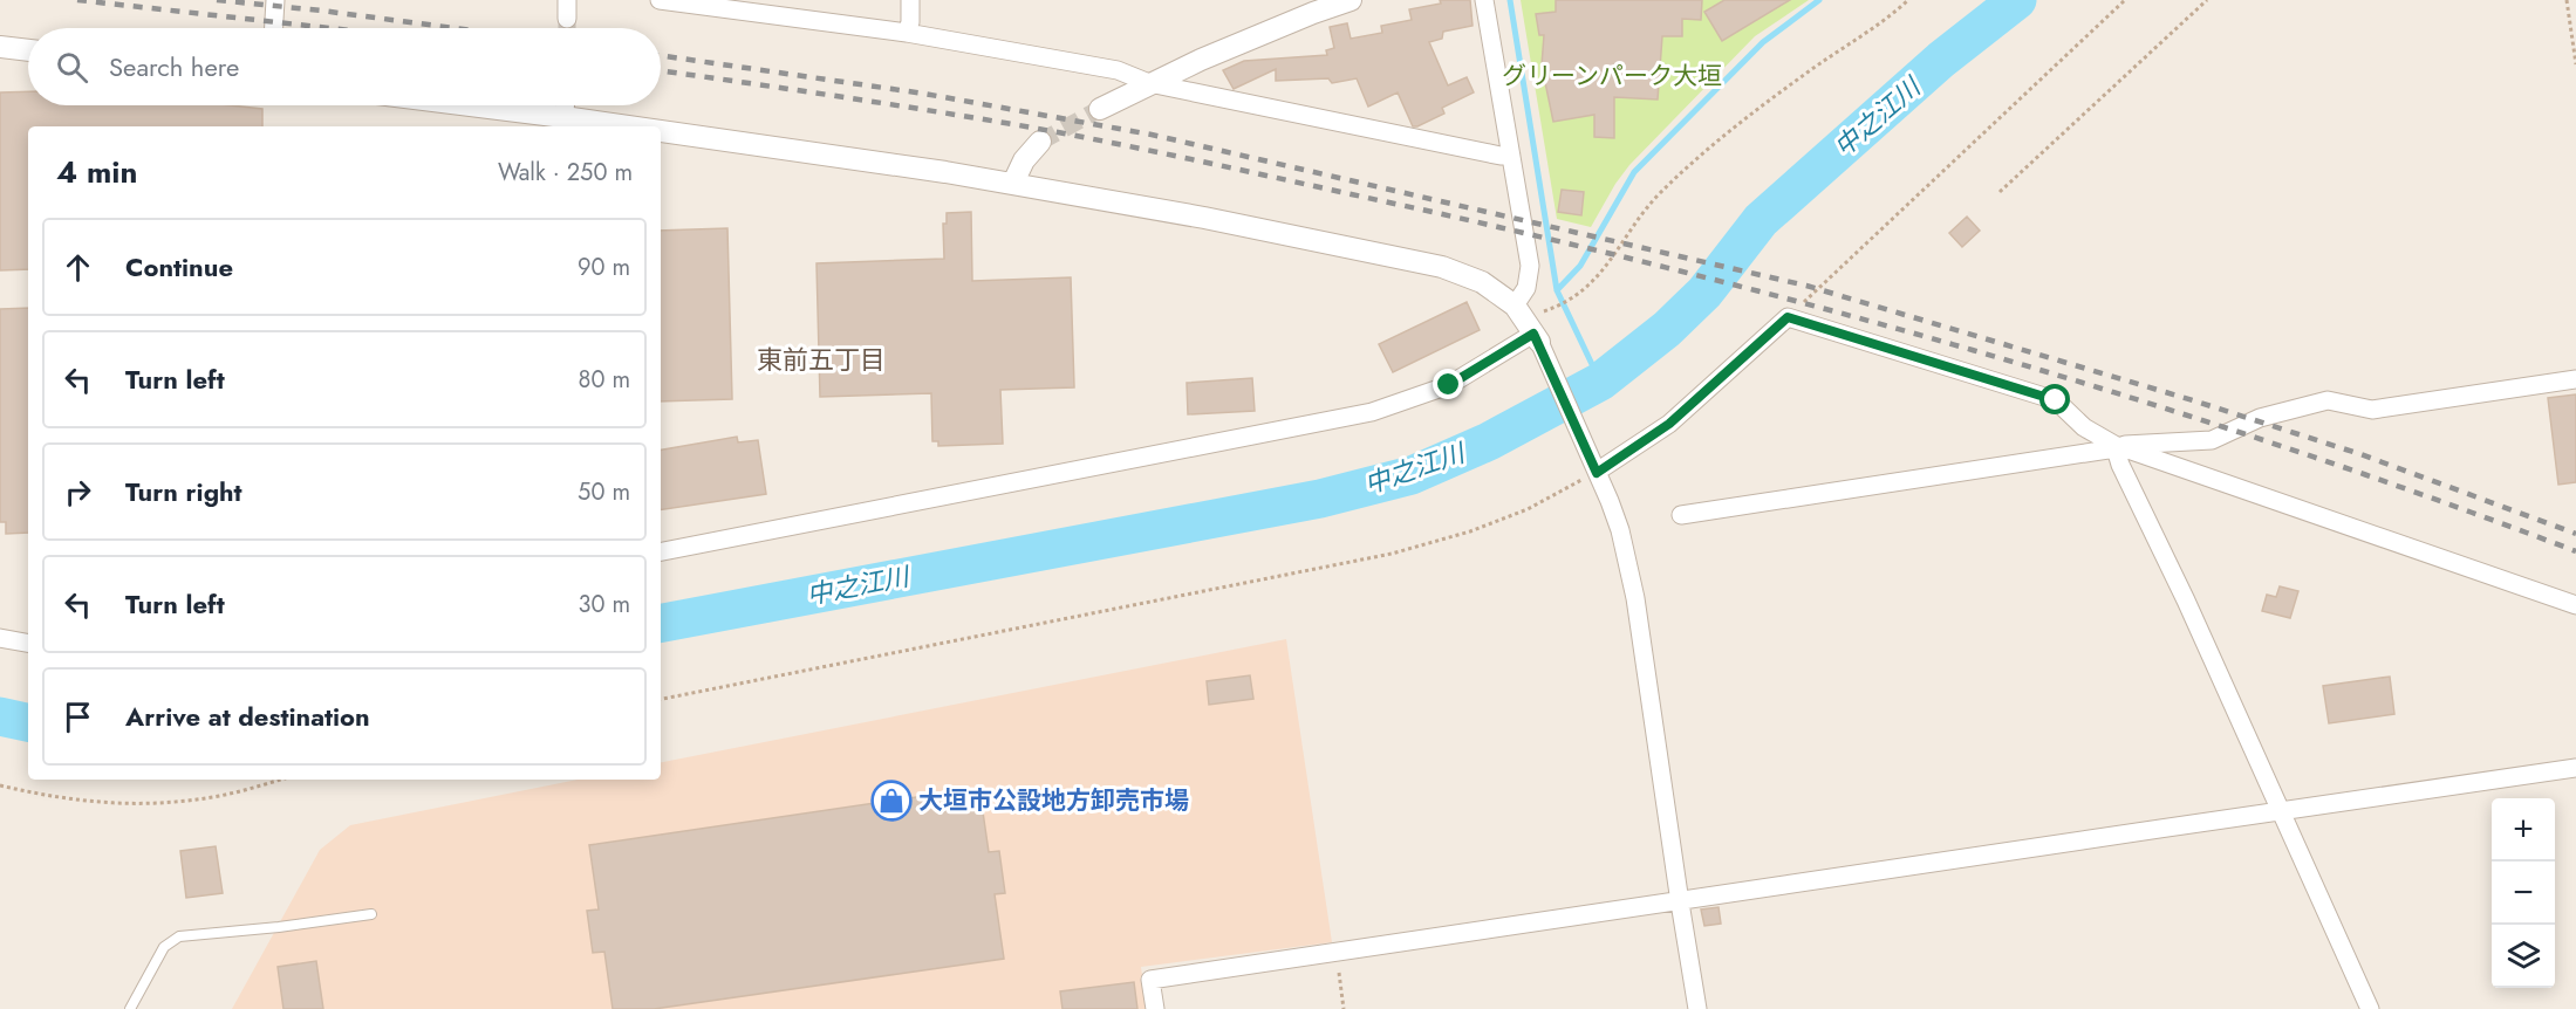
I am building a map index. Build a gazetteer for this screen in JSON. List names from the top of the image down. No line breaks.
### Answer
{"districts":["東前五丁目"],"water":["中之江川"],"parks":["グリーンパーク大垣"],"places":{"shop":["大垣市公設地方卸売市場"]},"page":{"search":"Search here","heading":["4 min","Walk · 250 m"],"list":[["Continue","90 m"],["Turn left","80 m"],["Turn right","50 m"],["Turn left","30 m"],"Arrive at destination"],"map_buttons":["+","−"]}}
